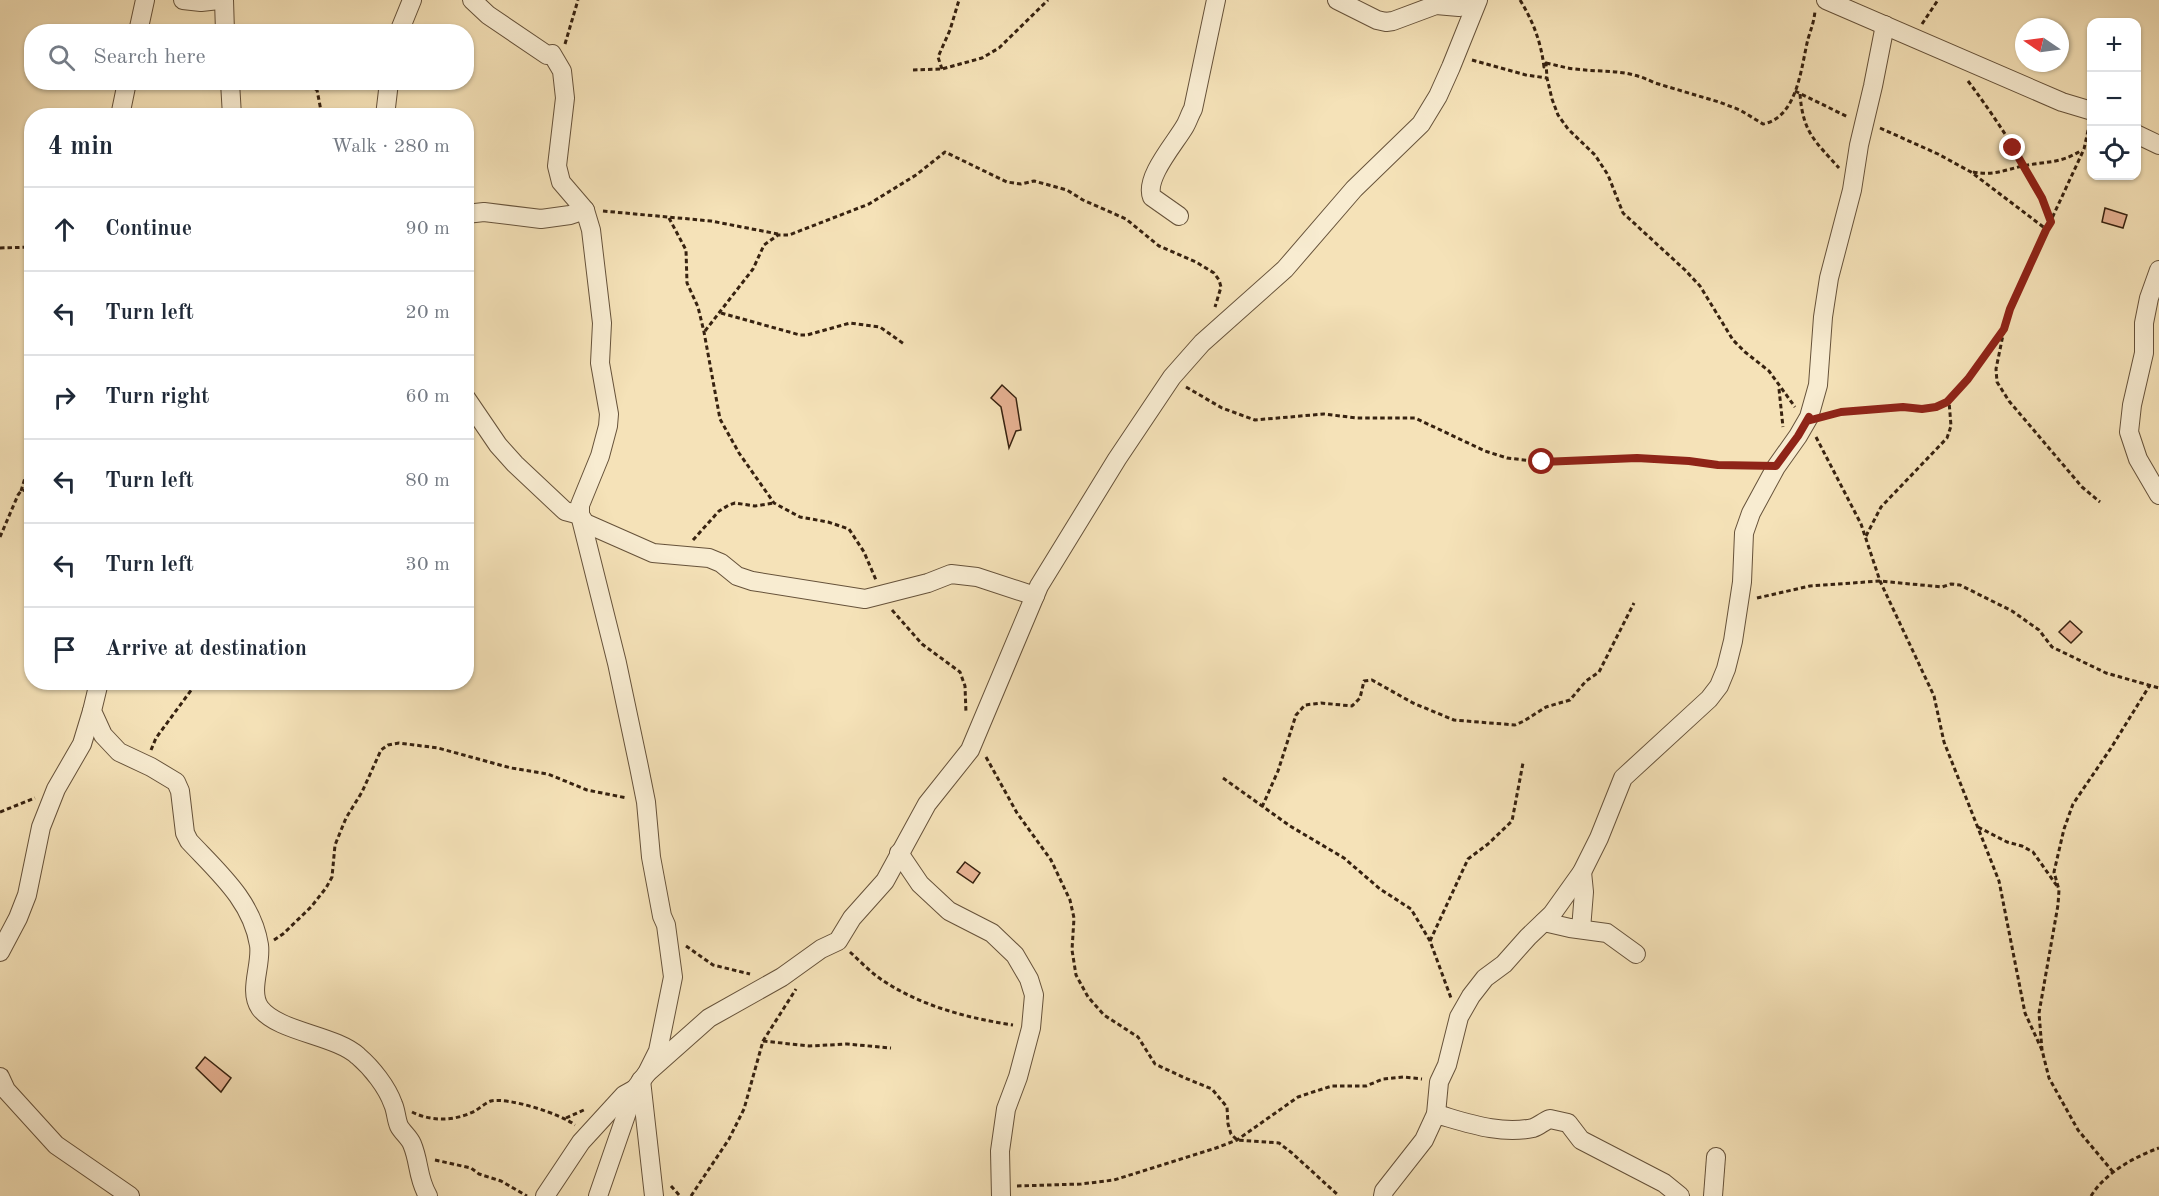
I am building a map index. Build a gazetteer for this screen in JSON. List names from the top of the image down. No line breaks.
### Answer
{"north":"left","page":{"map_buttons":["+","−"],"search":"Search here","heading":["4 min","Walk · 280 m"],"list":[["Continue","90 m"],["Turn left","20 m"],["Turn right","60 m"],["Turn left","80 m"],["Turn left","30 m"],"Arrive at destination"]}}
